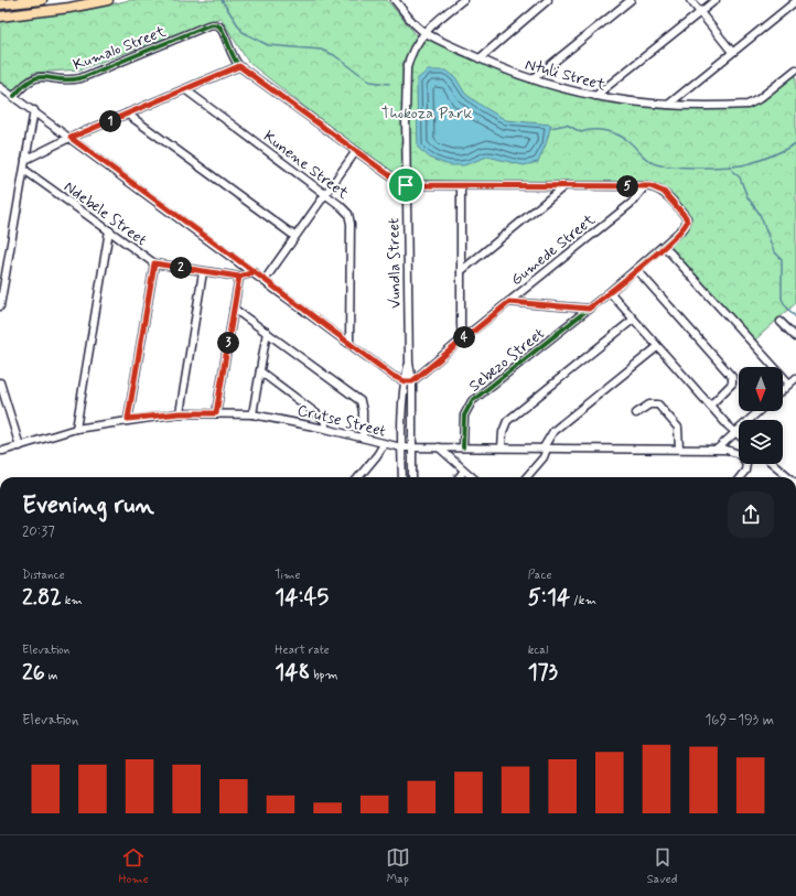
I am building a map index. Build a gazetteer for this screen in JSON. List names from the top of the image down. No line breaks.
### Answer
{"streets":{"street":["Kumalo Street","Ntuli Street","Kunene Street","Ndebele Street","Gumede Street","Vundla Street","Sebezo Street","Crutse Street"]},"crossings":[["Ntuli Street","Vundla Street"],["Gumede Street","Vundla Street"],["Gumede Street","Sebezo Street"],["Vundla Street","Crutse Street"],["Sebezo Street","Crutse Street"]],"parks":["Thokoza Park"],"north":"bottom","page":{"pins":["1","5","2","4","3"],"heading":["Evening run","20:37"],"stats":[["Distance","2.82 km"],["Time","14:45"],["Pace","5:14 /km"],["Elevation","26 m"],["Heart rate","148 bpm"],["kcal","173"]],"chart":["Elevation","169–193 m"],"tabs":["Home","Map","Saved"]}}
